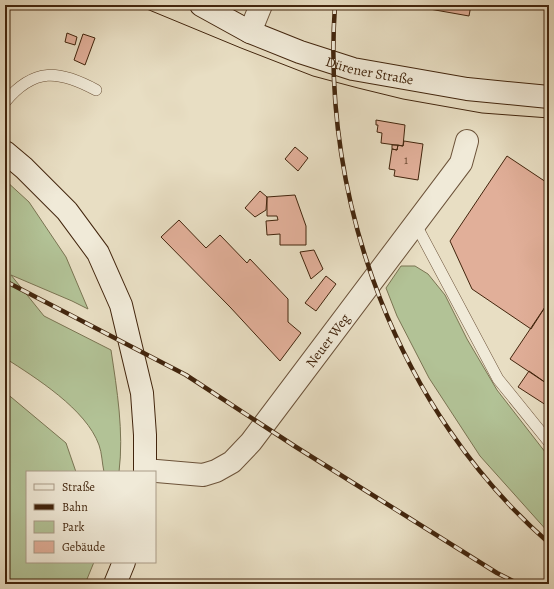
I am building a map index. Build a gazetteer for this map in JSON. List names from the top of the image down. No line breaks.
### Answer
{"streets":{"main road":["Dürener Straße","Neuer Weg"]},"house_numbers":["1"],"legend":["Straße","Bahn","Park","Gebäude"]}
